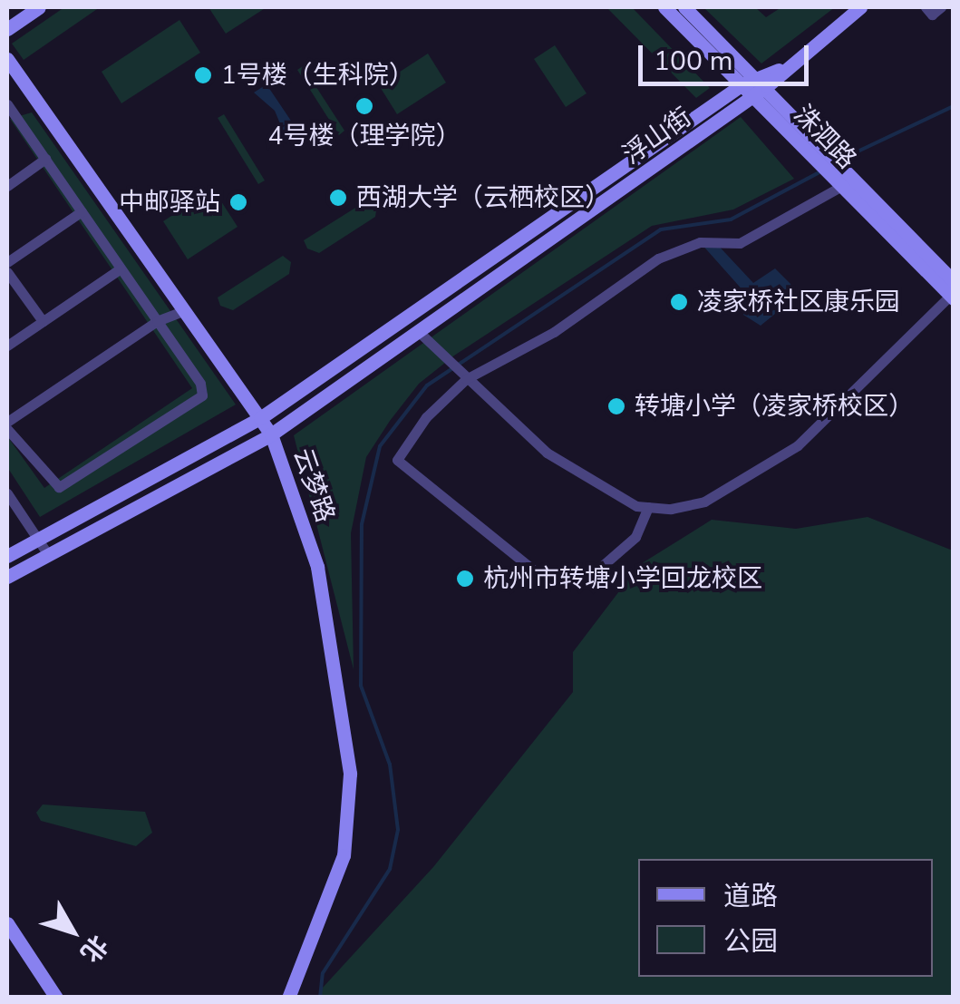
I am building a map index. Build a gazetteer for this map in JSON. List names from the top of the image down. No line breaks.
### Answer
{"streets":{"main road":["浮山街","洙泗路","云梦路"]},"crossings":[["浮山街","洙泗路"],["浮山街","云梦路"]],"places":["1号楼（生科院）","4号楼（理学院）","西湖大学（云栖校区）","中邮驿站","凌家桥社区康乐园","转塘小学（凌家桥校区）","杭州市转塘小学回龙校区"],"legend":["道路","公园"],"scale_bar":"100 m","north":"bottom right"}
